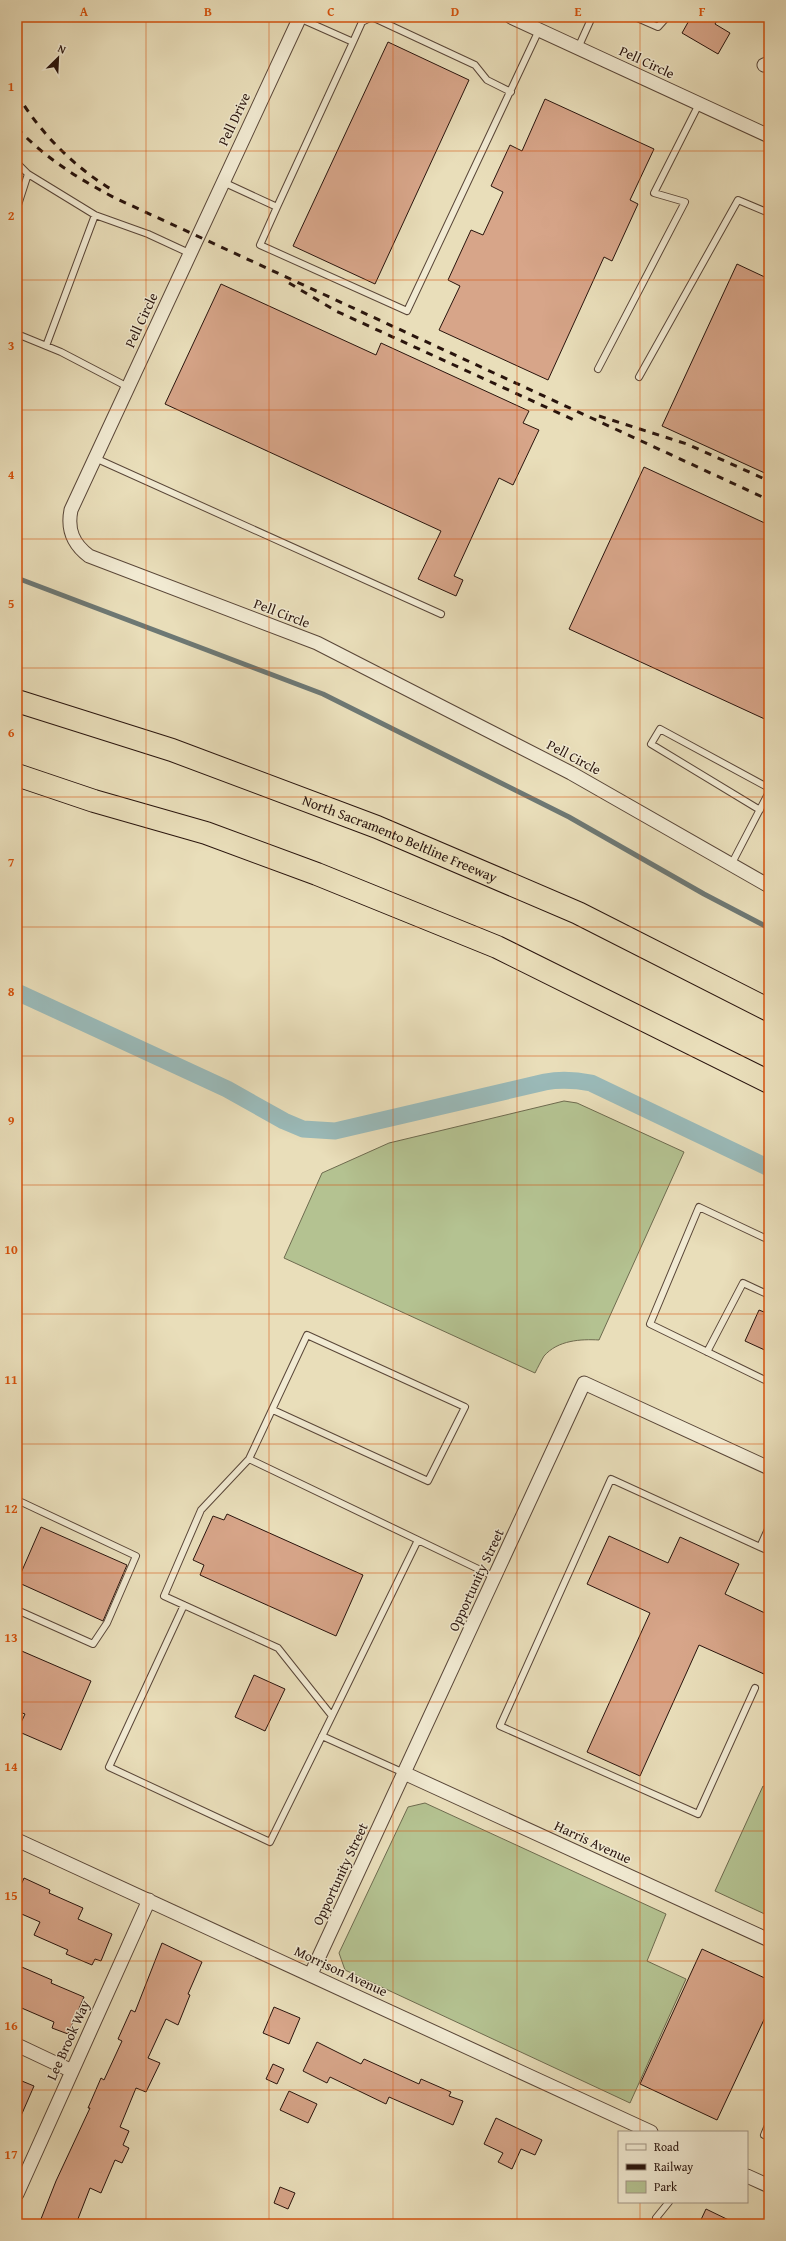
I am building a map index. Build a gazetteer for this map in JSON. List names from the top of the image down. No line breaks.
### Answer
{"streets":{"highway":["North Sacramento Beltline Freeway"],"street":["Pell Circle","Pell Drive","Opportunity Street","Harris Avenue","Morrison Avenue","Lee Brook Way"]},"crossings":[["Pell Circle","Pell Drive"],["Opportunity Street","Harris Avenue"],["Opportunity Street","Morrison Avenue"],["Morrison Avenue","Lee Brook Way"]],"legend":["Road","Railway","Park"],"north":"top right","grid":{"columns":["A","B","C","D","E","F"],"rows":["1","2","3","4","5","6","7","8","9","10","11","12","13","14","15","16","17"]}}
